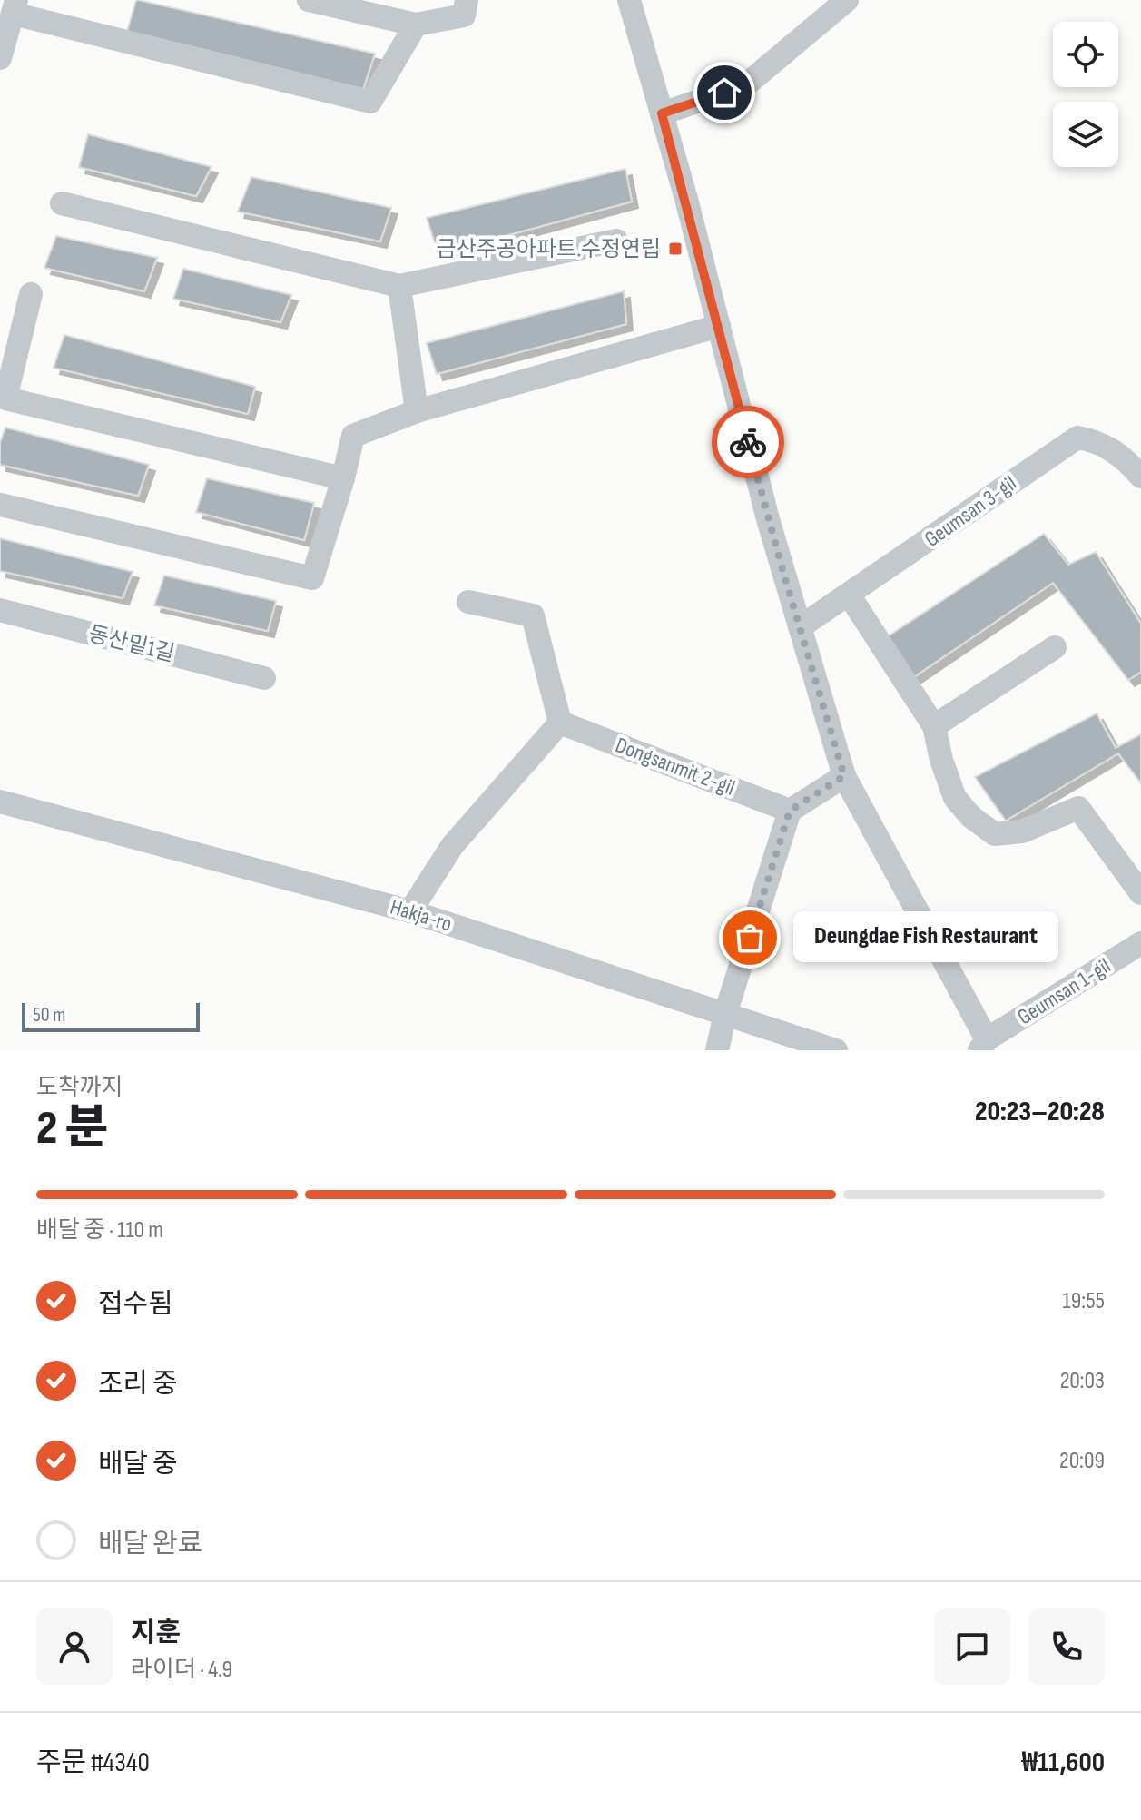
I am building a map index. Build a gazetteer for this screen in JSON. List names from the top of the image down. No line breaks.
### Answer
{"streets":{"street":["Geumsan 3-gil","동산밑1길","Dongsanmit 2-gil","Hakja-ro","Geumsan 1-gil"]},"places":{"transit":["금산주공아파트.수정연립"],"other":["Deungdae Fish Restaurant"]},"scale_bar":"50 m","page":{"bubble":"Deungdae Fish Restaurant","scale":"50 m","heading":["2 분","도착까지","20:23–20:28"],"panel":["지훈","라이더 · 4.9","주문 #4340","₩11,600"],"bar":"배달 중 · 110 m","list":[["접수됨","19:55"],["조리 중","20:03"],["배달 중","20:09"],"배달 완료"]}}
